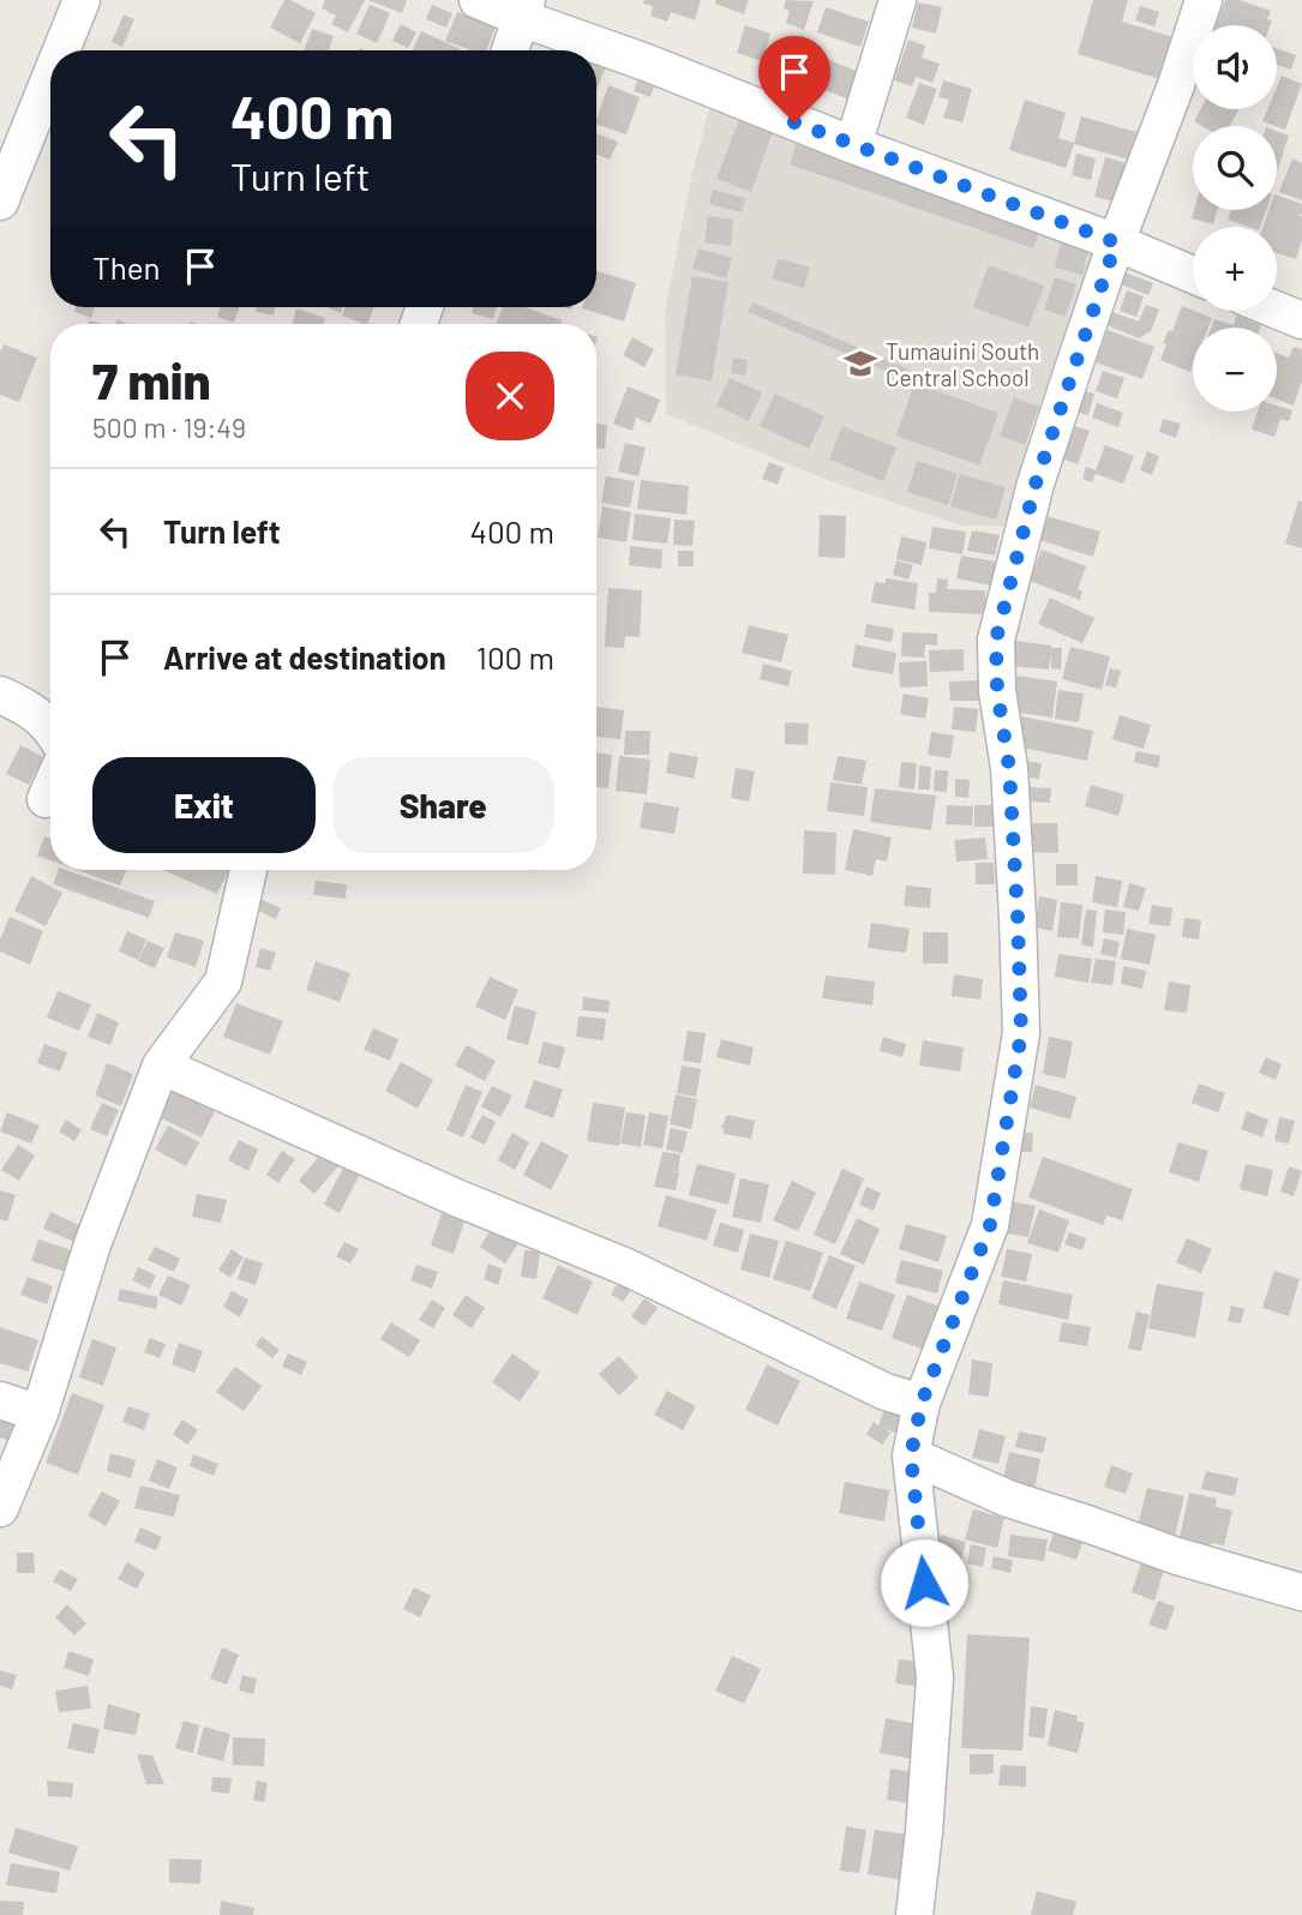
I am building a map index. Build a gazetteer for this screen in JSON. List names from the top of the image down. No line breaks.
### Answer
{"places":{"school or university":["Tumauini South Central School"]},"page":{"map_buttons":["+","−"],"turn":["400 m","Turn left"],"then":"Then","heading":["7 min","500 m · 19:49"],"list":[{"name":"Turn left","value":"400 m"},{"name":"Arrive at destination","value":"100 m"}],"buttons":["Exit","Share"]}}
